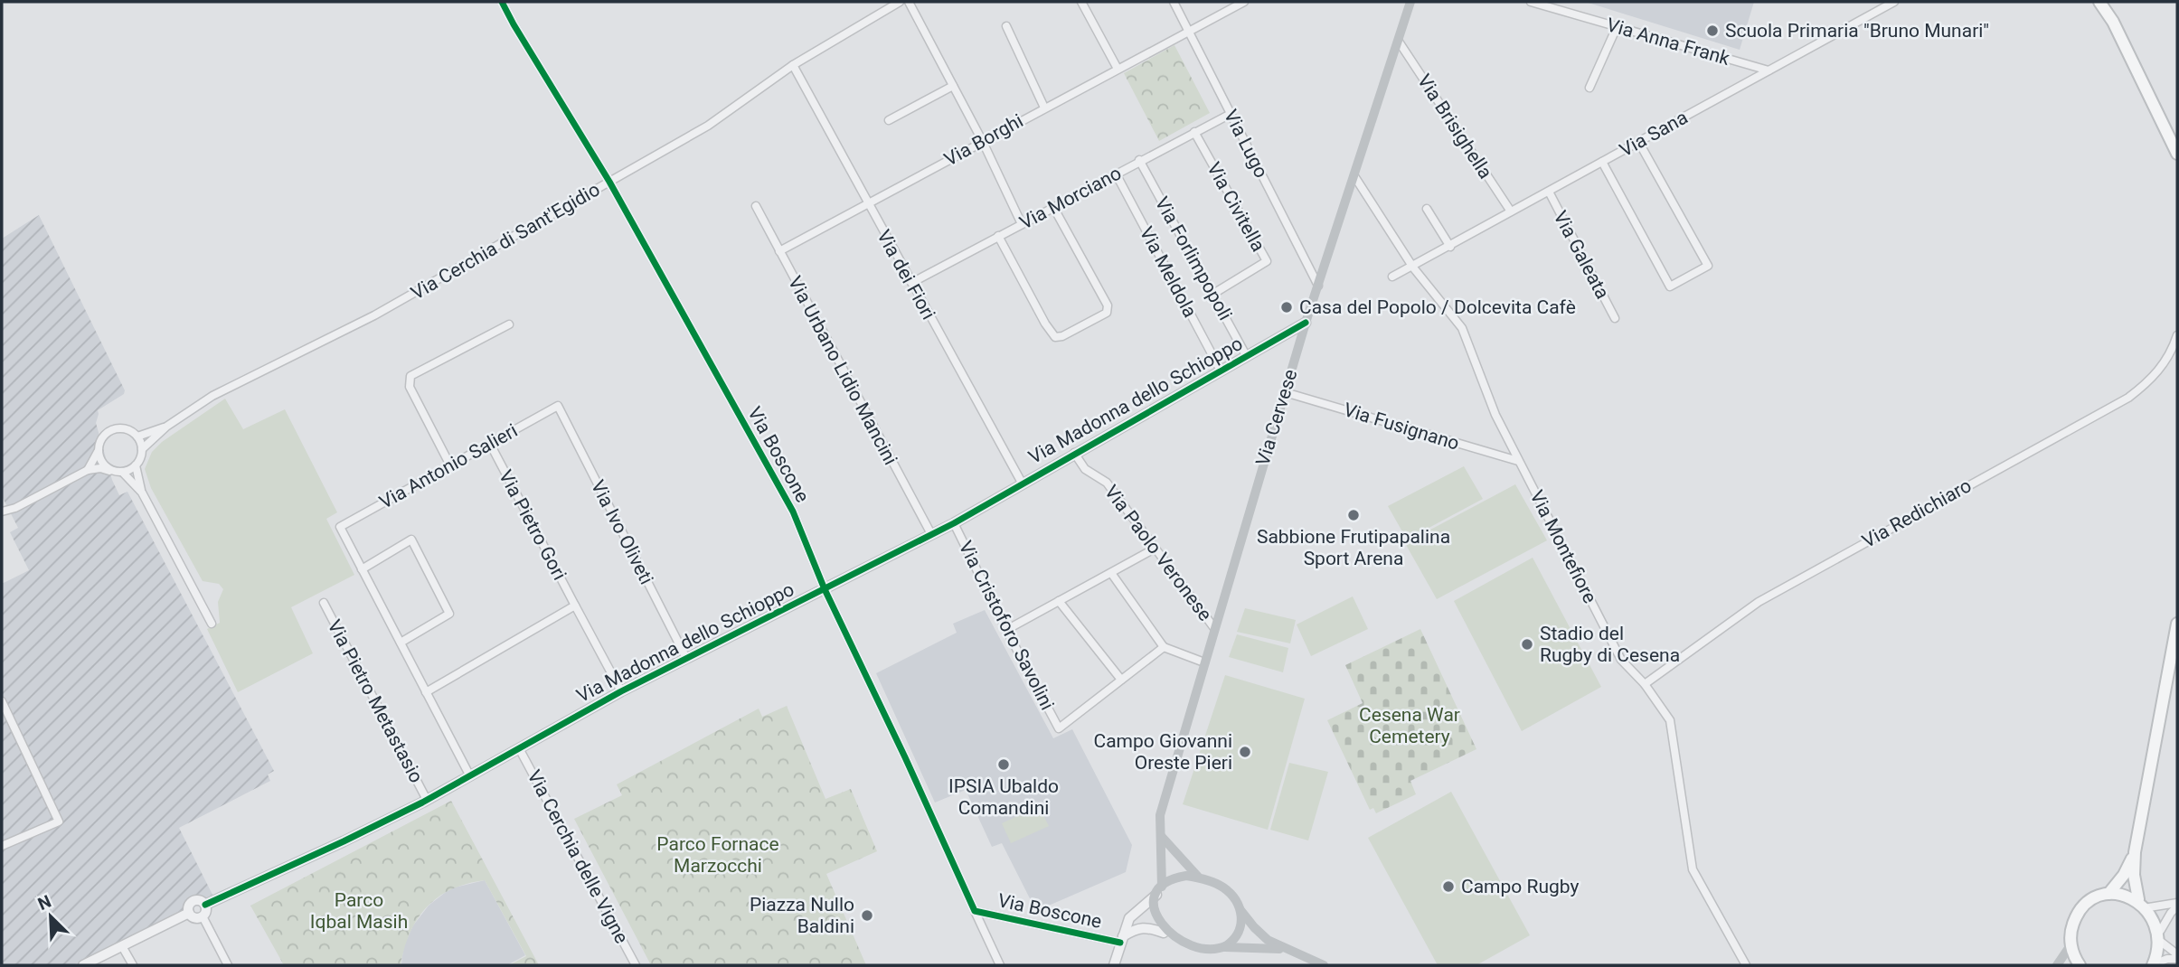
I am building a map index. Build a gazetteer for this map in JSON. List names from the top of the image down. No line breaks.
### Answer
{"streets":{"main road":["Via Cervese"],"street":["Via Anna Frank","Via Brisighella","Via Sana","Via Borghi","Via Lugo","Via Morciano","Via Civitella","Via Cerchia di Sant'Egidio","Via Galeata","Via Forlimpopoli","Via Meldola","Via dei Fiori","Via Urbano Lidio Mancini","Via Madonna dello Schioppo","Via Fusignano","Via Boscone","Via Antonio Salieri","Via Redichiaro","Via Pietro Gori","Via Ivo Oliveti","Via Montefiore","Via Paolo Veronese","Via Cristoforo Savolini","Via Pietro Metastasio","Via Cerchia delle Vigne"]},"crossings":[["Via Anna Frank","Via Sana"],["Via Brisighella","Via Sana"],["Via Brisighella","Via Cervese"],["Via Sana","Via Galeata"],["Via Sana","Via Montefiore"],["Via Borghi","Via Lugo"],["Via Borghi","Via dei Fiori"],["Via Borghi","Via Urbano Lidio Mancini"],["Via Lugo","Via Morciano"],["Via Lugo","Via Cervese"],["Via Morciano","Via Civitella"],["Via Morciano","Via Forlimpopoli"],["Via Morciano","Via Meldola"],["Via Morciano","Via dei Fiori"],["Via Civitella","Via Forlimpopoli"],["Via Cerchia di Sant'Egidio","Via dei Fiori"],["Via Cerchia di Sant'Egidio","Via Boscone"],["Via Forlimpopoli","Via Madonna dello Schioppo"],["Via Meldola","Via Madonna dello Schioppo"],["Via dei Fiori","Via Madonna dello Schioppo"],["Via Urbano Lidio Mancini","Via Madonna dello Schioppo"],["Via Madonna dello Schioppo","Via Cervese"],["Via Madonna dello Schioppo","Via Boscone"],["Via Madonna dello Schioppo","Via Pietro Gori"],["Via Madonna dello Schioppo","Via Ivo Oliveti"],["Via Madonna dello Schioppo","Via Paolo Veronese"],["Via Madonna dello Schioppo","Via Cristoforo Savolini"],["Via Madonna dello Schioppo","Via Pietro Metastasio"],["Via Madonna dello Schioppo","Via Cerchia delle Vigne"],["Via Cervese","Via Fusignano"],["Via Cervese","Via Montefiore"],["Via Cervese","Via Paolo Veronese"],["Via Fusignano","Via Montefiore"],["Via Antonio Salieri","Via Pietro Gori"],["Via Antonio Salieri","Via Ivo Oliveti"],["Via Redichiaro","Via Montefiore"]],"parks":["Cesena War Cemetery","Parco Fornace Marzocchi","Parco Iqbal Masih"],"places":["Scuola Primaria \"Bruno Munari\"","Casa del Popolo / Dolcevita Cafè","Sabbione Frutipapalina Sport Arena","Stadio del Rugby di Cesena","Campo Giovanni Oreste Pieri","IPSIA Ubaldo Comandini","Campo Rugby","Piazza Nullo Baldini"],"north":"top left"}
